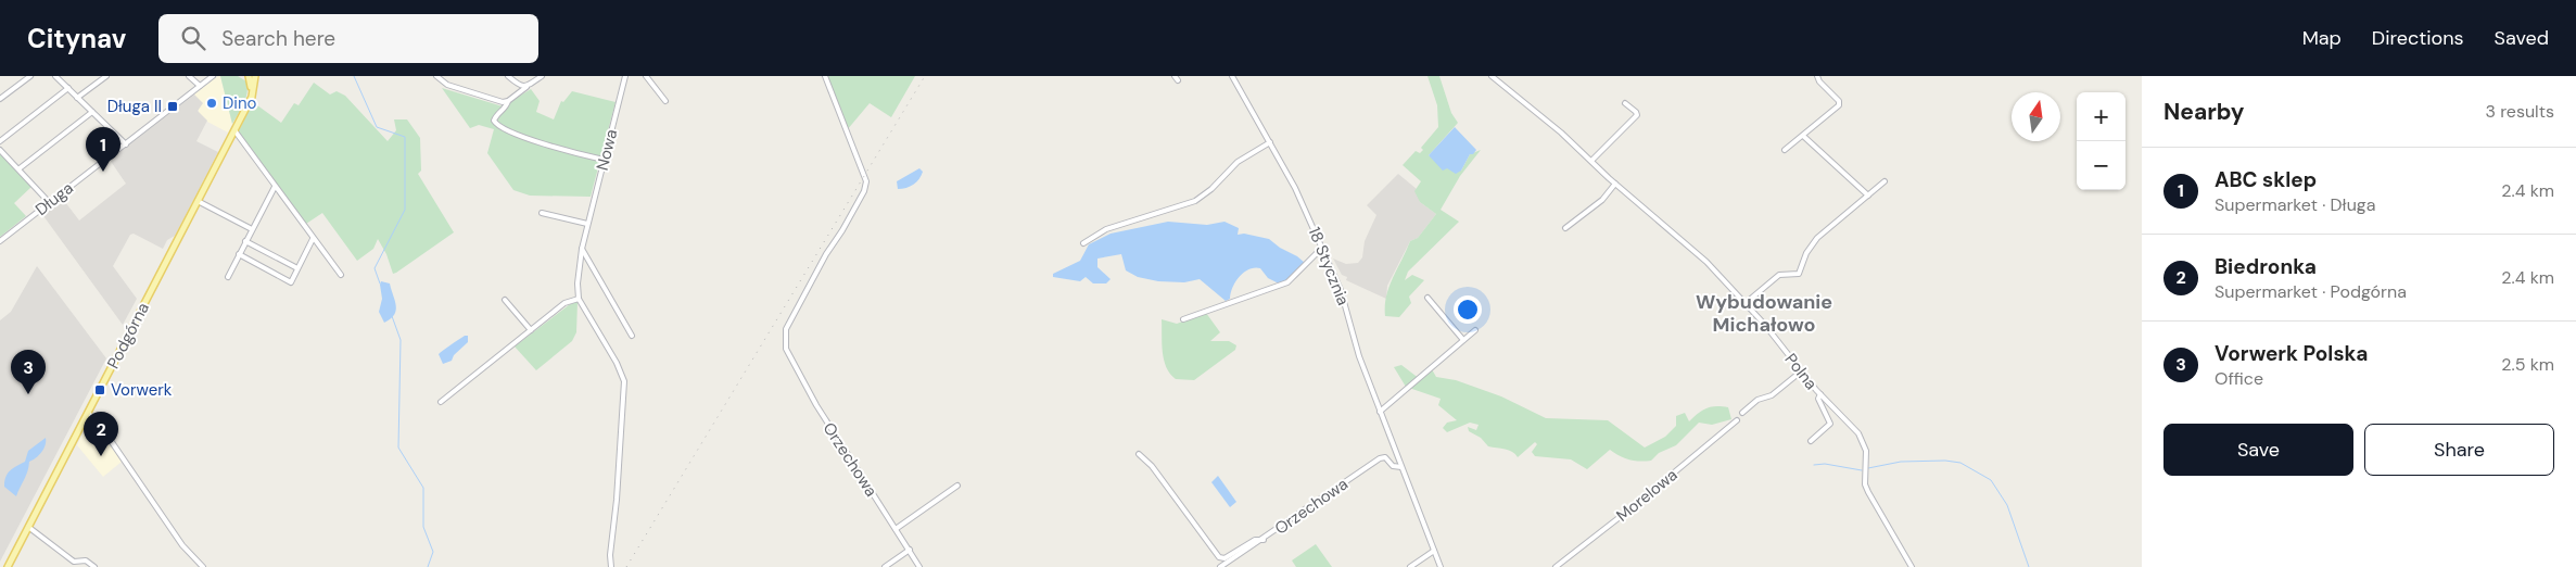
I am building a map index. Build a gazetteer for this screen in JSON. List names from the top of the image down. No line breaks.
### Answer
{"streets":{"main road":["Podgórna"],"street":["Nowa","Długa","18 Stycznia","Polna","Orzechowa","Morelowa"]},"crossings":[["18 Stycznia","Orzechowa"]],"districts":["Wybudowanie Michałowo"],"places":{"other":["Dino"],"transit":["Długa II","Vorwerk"]},"north":"top","page":{"header":"Citynav","search":"Search here","nav":["Map","Directions","Saved"],"heading":["Nearby","3 results"],"map_buttons":["+","−"],"pins":["1","3","2"],"list":[{"mark":"1","name":"ABC sklep","note":"Supermarket · Długa","value":"2.4 km"},{"mark":"2","name":"Biedronka","note":"Supermarket · Podgórna","value":"2.4 km"},{"mark":"3","name":"Vorwerk Polska","note":"Office","value":"2.5 km"}],"buttons":["Save","Share"]}}
